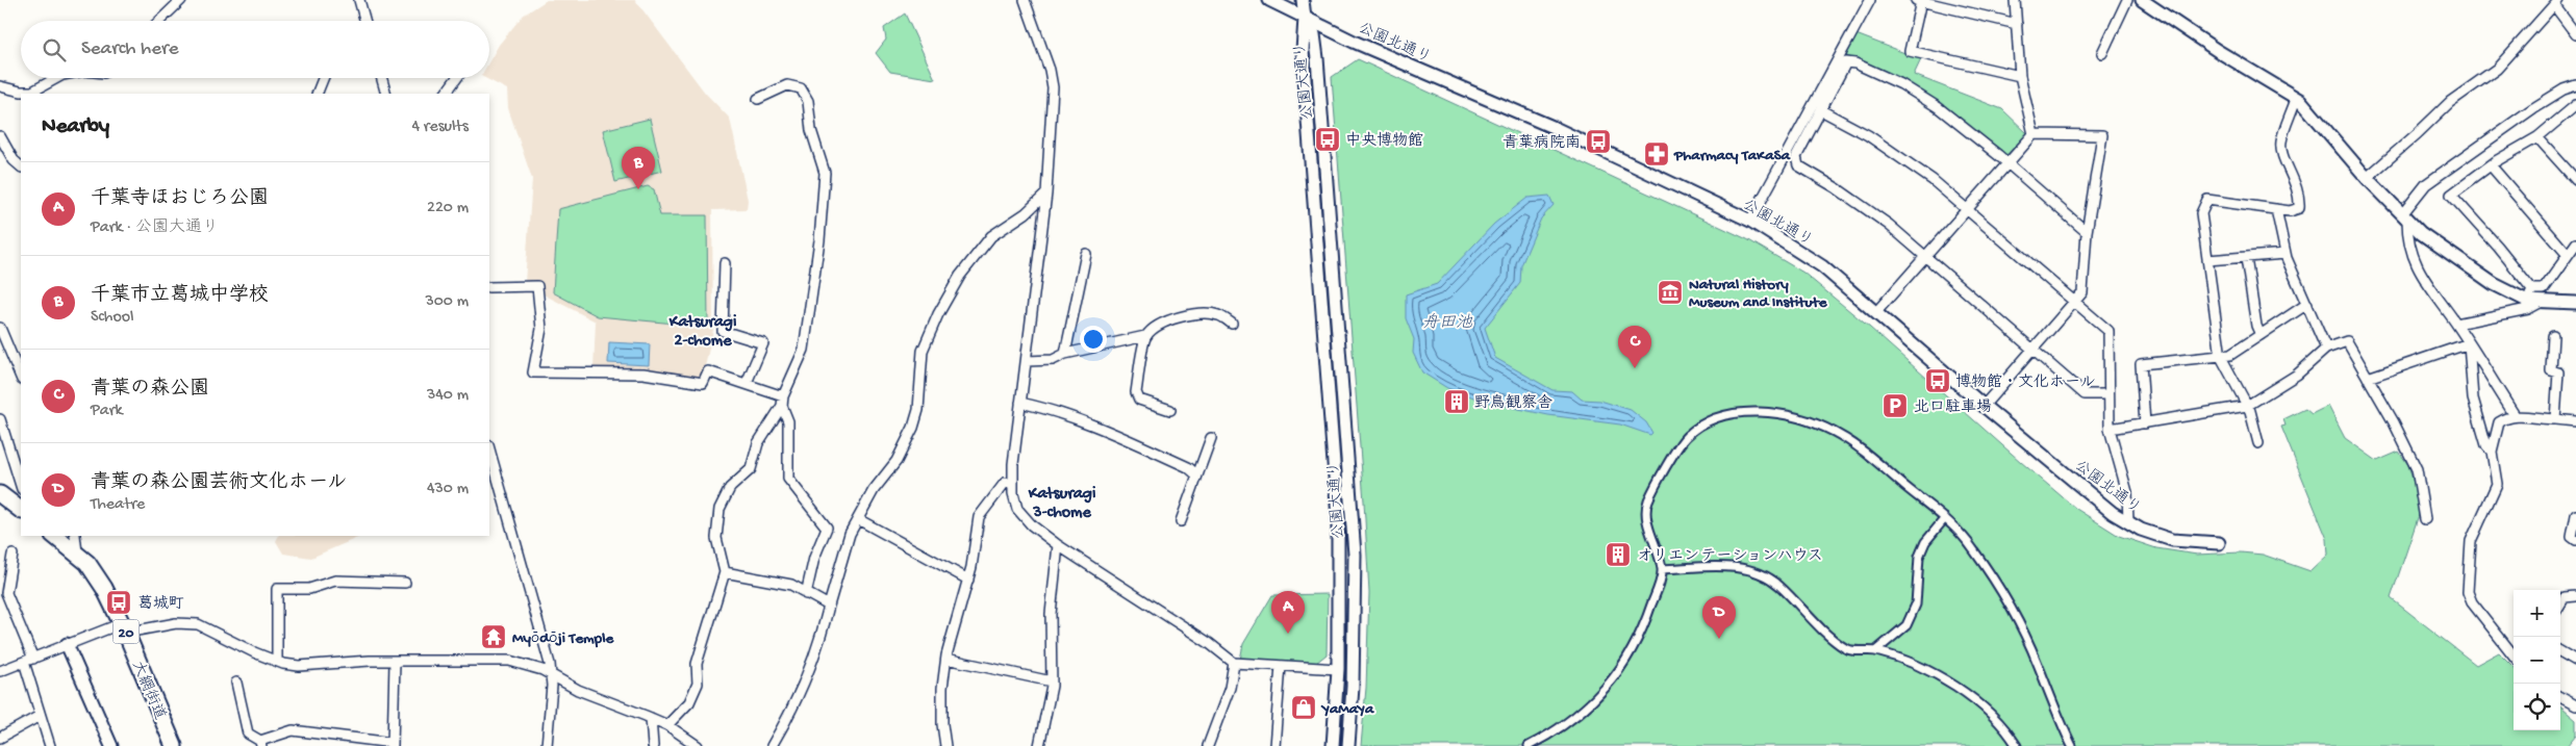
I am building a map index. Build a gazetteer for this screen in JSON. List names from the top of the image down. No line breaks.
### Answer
{"streets":{"main road":["20","大網街道"],"street":["公園北通り","公園大通り"]},"crossings":[["公園北通り","公園大通り"]],"districts":["Katsuragi 2-chome","Katsuragi 3-chome"],"water":["舟田池"],"places":{"bus stop":["中央博物館","青葉病院南","博物館・文化ホール","葛城町"],"pharmacy":["Pharmacy TaKaSa"],"museum":["Natural History Museum and Institute"],"building":["野鳥観察舎","オリエンテーションハウス"],"parking":["北口駐車場"],"temple":["Myōdōji Temple"],"shop":["YaMaYa"]},"page":{"search":"Search here","heading":["Nearby","4 results"],"pins":["B","C","A","D"],"list":[{"mark":"A","name":"千葉寺ほおじろ公園","note":"Park · 公園大通り","value":"220 m"},{"mark":"B","name":"千葉市立葛城中学校","note":"School","value":"300 m"},{"mark":"C","name":"青葉の森公園","note":"Park","value":"340 m"},{"mark":"D","name":"青葉の森公園芸術文化ホール","note":"Theatre","value":"430 m"}],"map_buttons":["+","−"]}}
